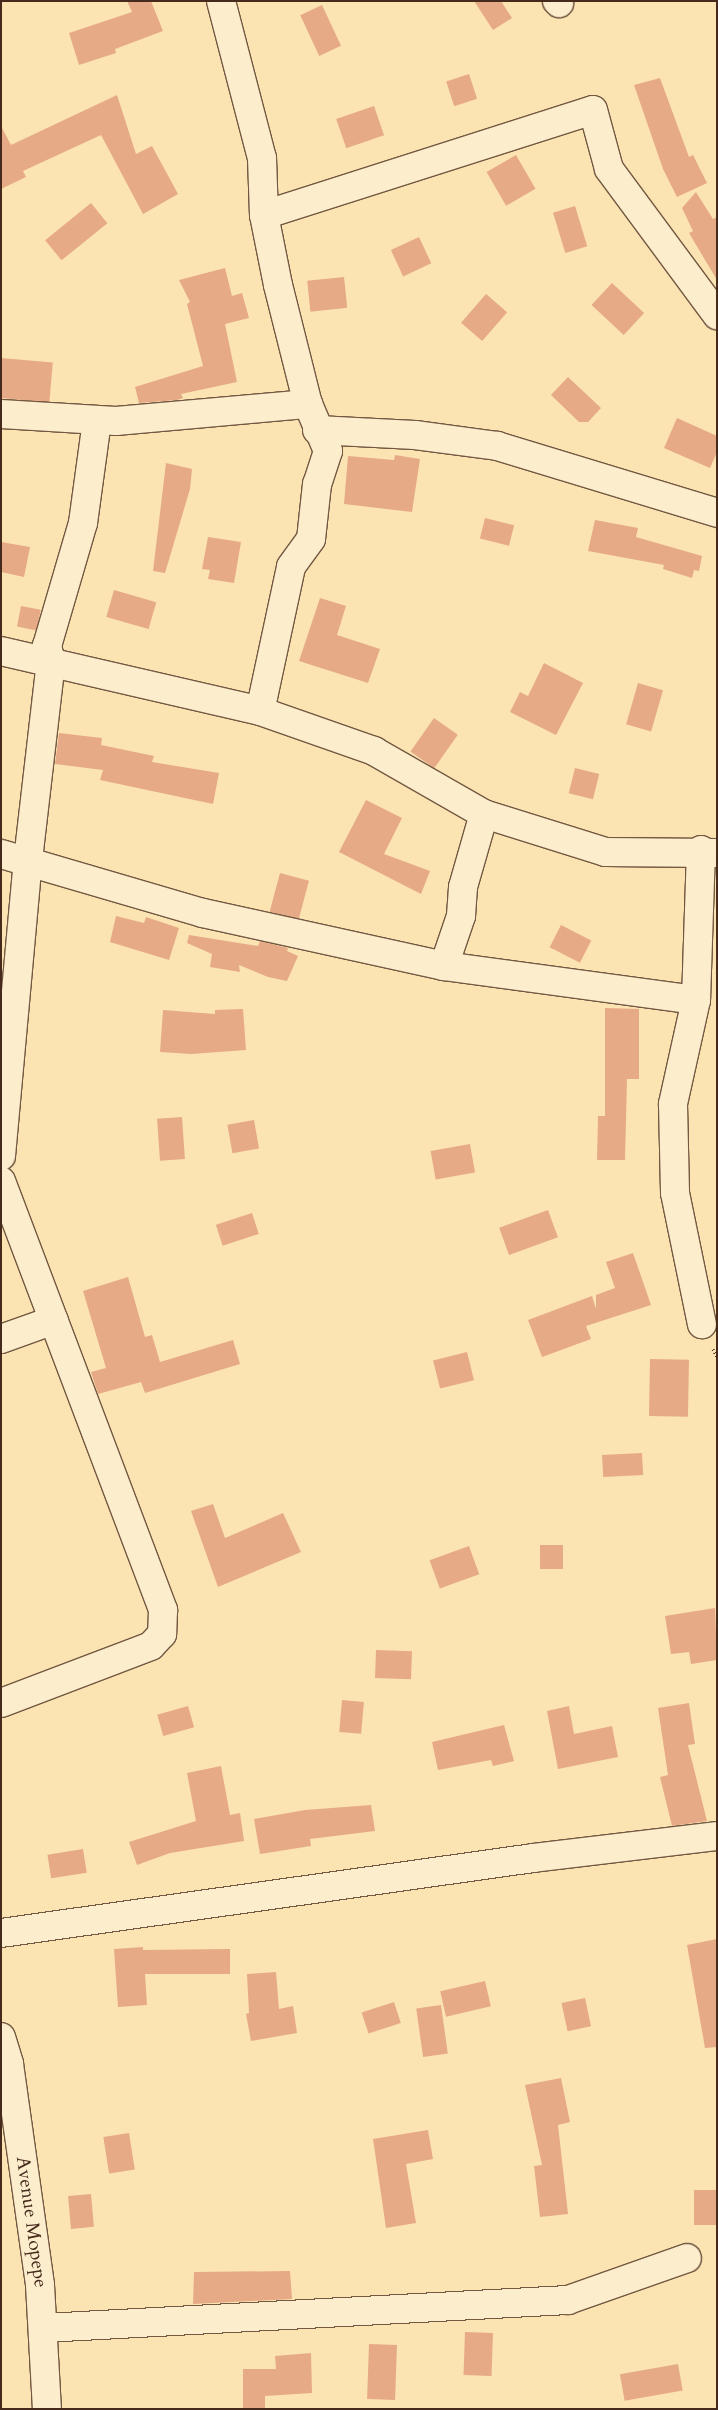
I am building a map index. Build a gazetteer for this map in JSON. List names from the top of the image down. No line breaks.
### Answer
{"streets":{"street":["Avenue Mopepe"]}}
